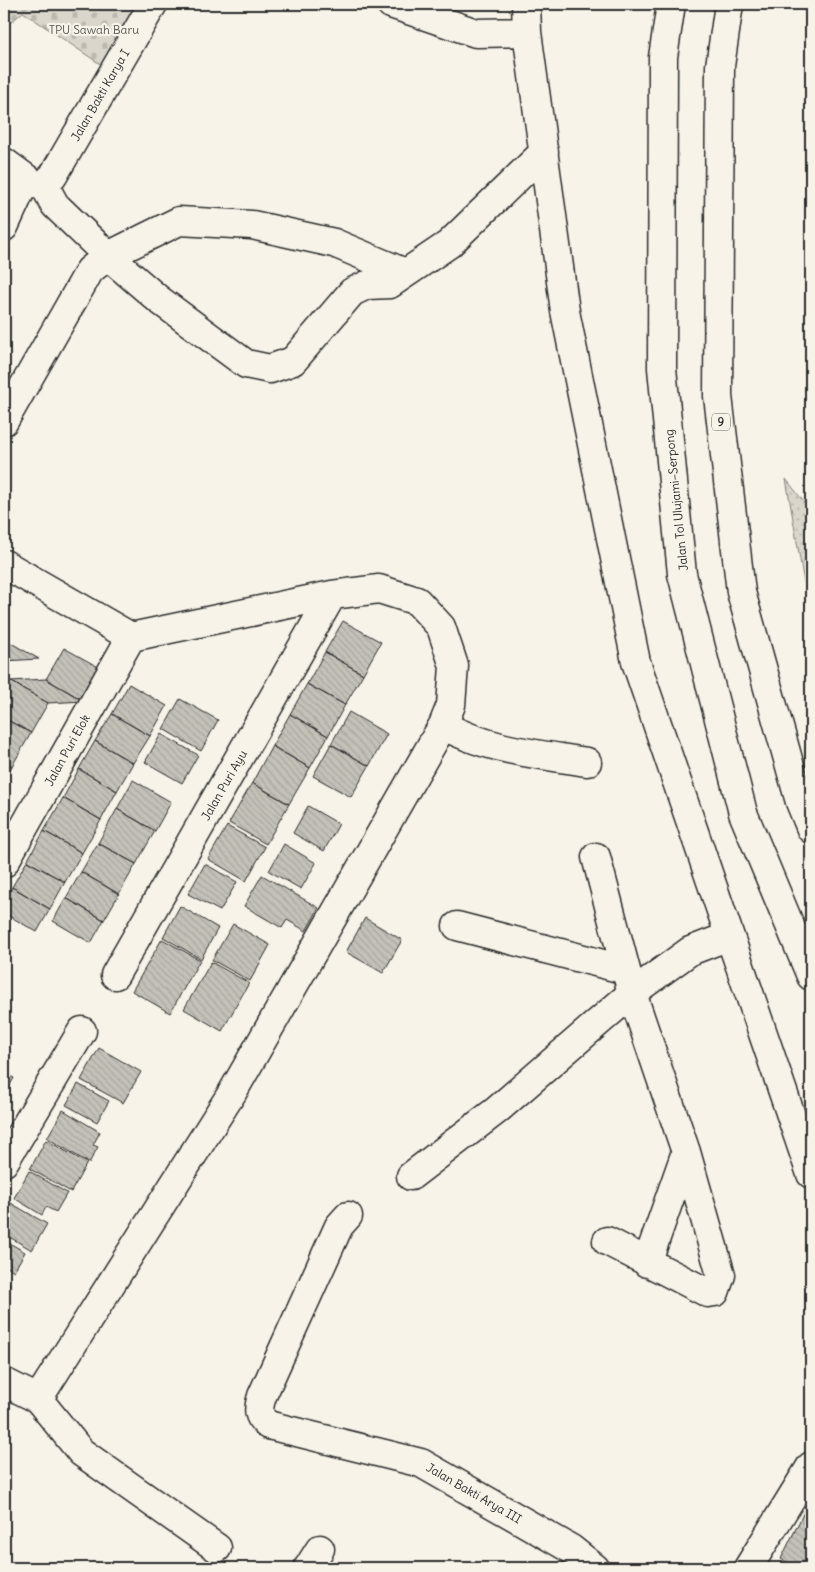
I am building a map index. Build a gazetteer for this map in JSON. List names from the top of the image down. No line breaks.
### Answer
{"streets":{"main road":["Jalan Bakti Karya I","9","Jalan Tol Ulujami–Serpong","Jalan Puri Elok","Jalan Puri Ayu","Jalan Bakti Arya III"]},"parks":["TPU Sawah Baru"]}
